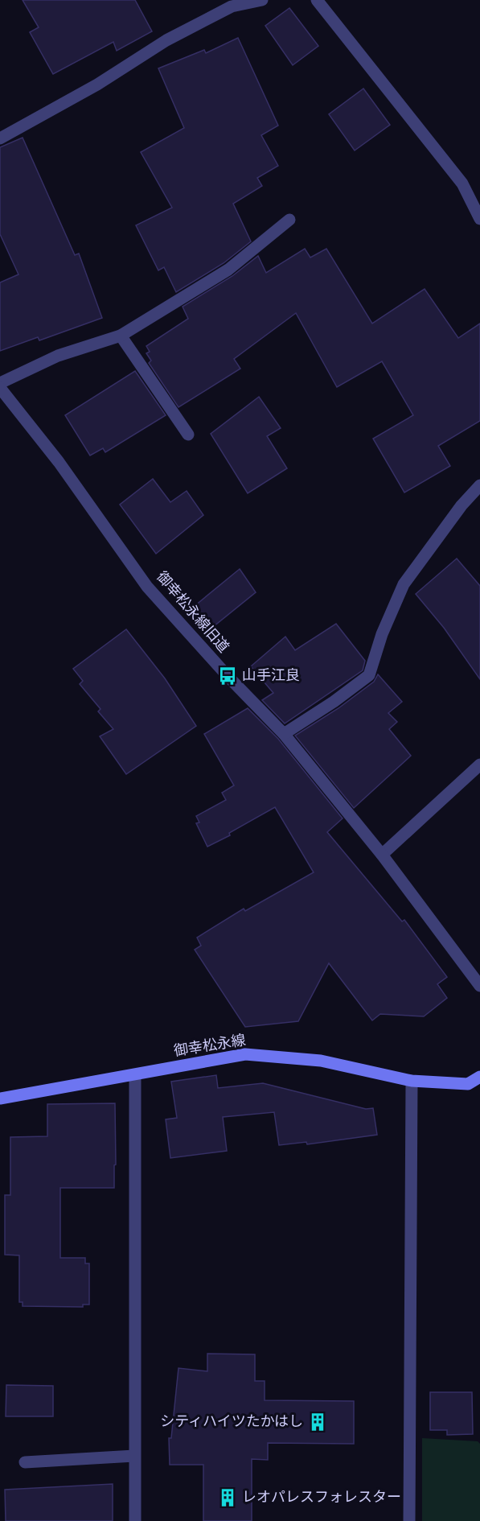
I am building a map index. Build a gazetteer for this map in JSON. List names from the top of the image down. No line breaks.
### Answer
{"streets":{"main road":["御幸松永線"],"street":["御幸松永線旧道"]},"places":{"bus stop":["山手江良"],"building":["シティハイツたかはし","レオパレスフォレスター"]}}
